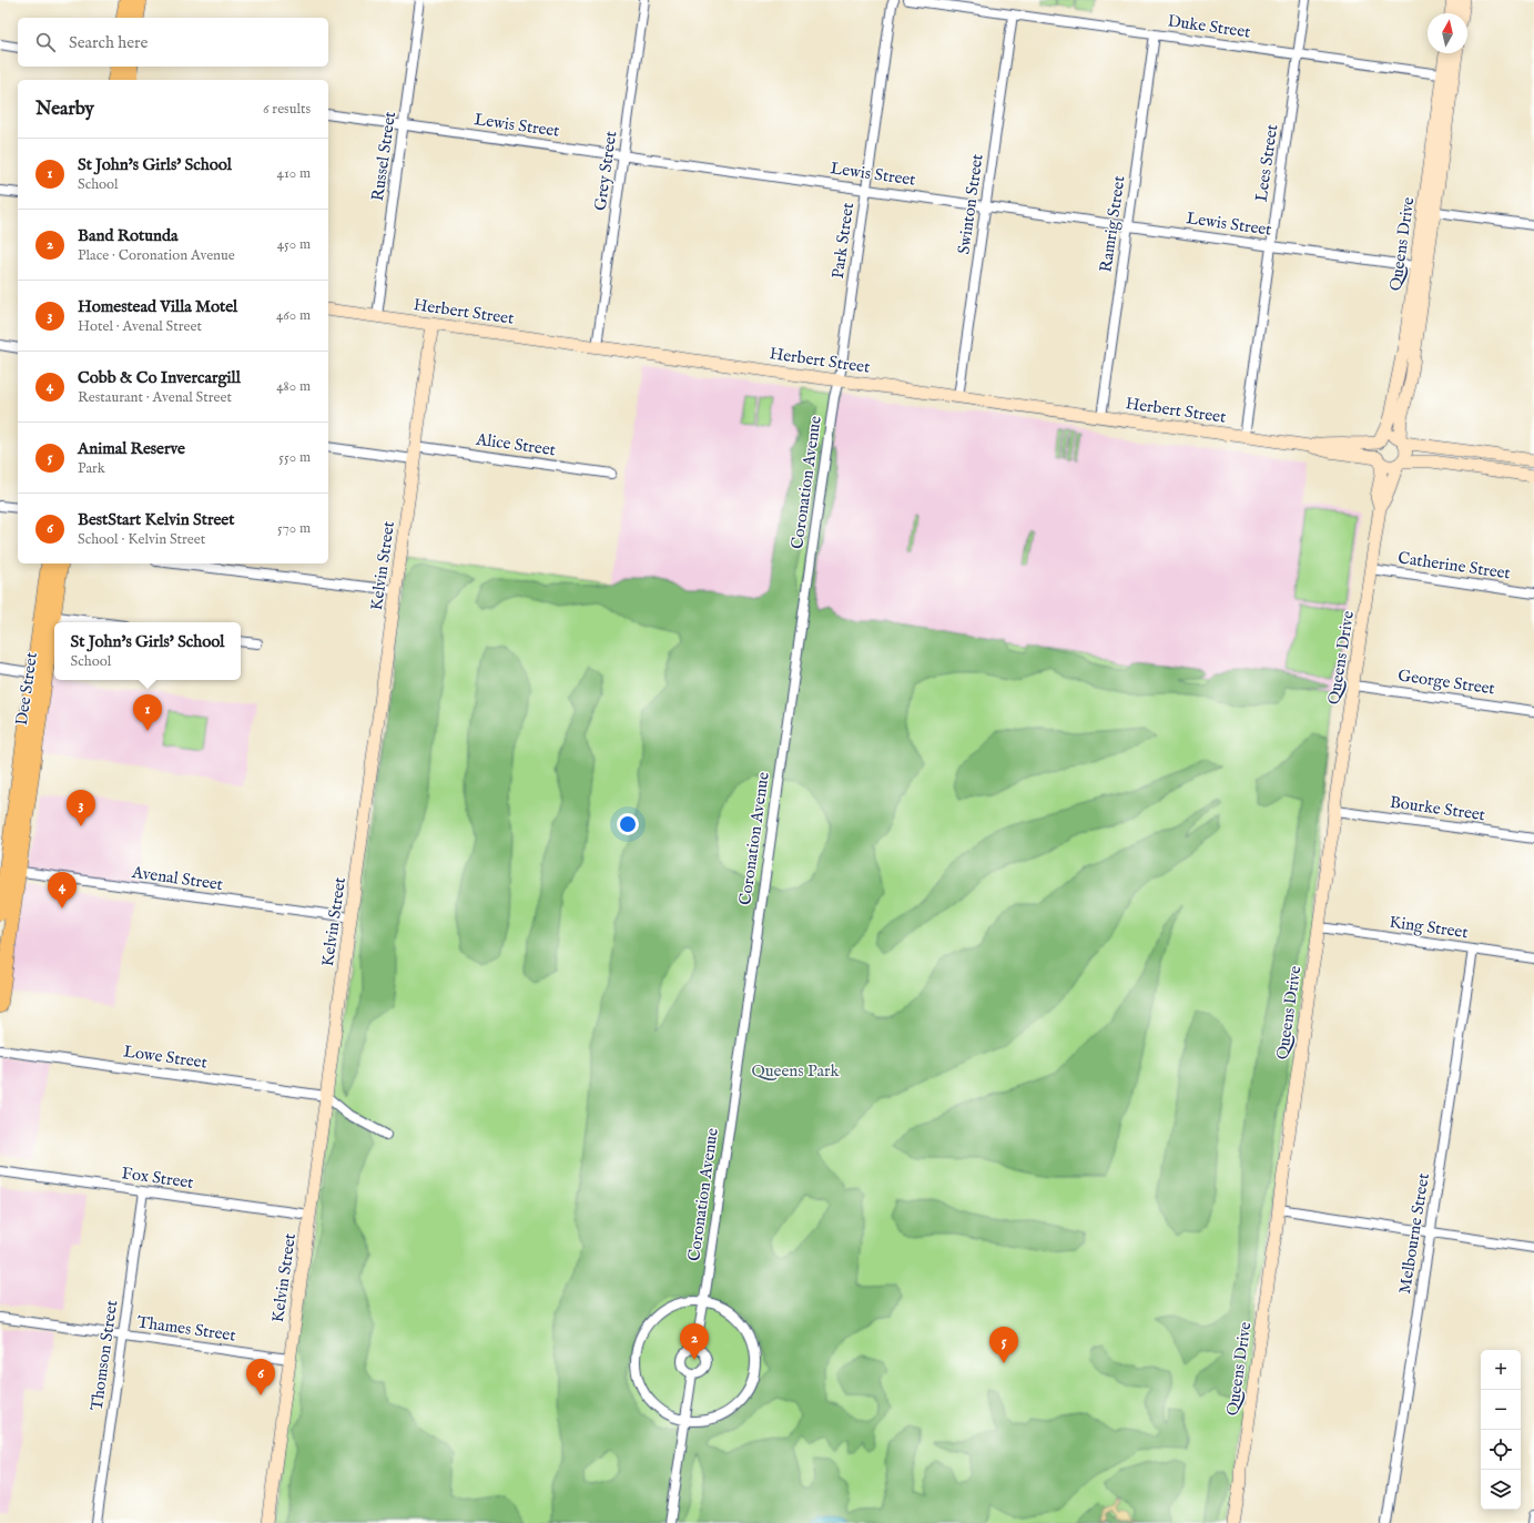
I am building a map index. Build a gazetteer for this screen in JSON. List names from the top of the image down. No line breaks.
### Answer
{"streets":{"main road":["Queens Drive","Herbert Street","Kelvin Street","Dee Street"],"street":["Duke Street","Lewis Street","Russel Street","Lees Street","Grey Street","Swinton Street","Ramrig Street","Park Street","Alice Street","Coronation Avenue","Catherine Street","George Street","Bourke Street","Avenal Street","King Street","Lowe Street","Fox Street","Melbourne Street","Thames Street","Thomson Street"]},"crossings":[["Duke Street","Lees Street"],["Duke Street","Swinton Street"],["Duke Street","Ramrig Street"],["Duke Street","Queens Drive"],["Lewis Street","Russel Street"],["Lewis Street","Lees Street"],["Lewis Street","Grey Street"],["Lewis Street","Swinton Street"],["Lewis Street","Ramrig Street"],["Lewis Street","Park Street"],["Lewis Street","Queens Drive"],["Russel Street","Herbert Street"],["Lees Street","Herbert Street"],["Grey Street","Herbert Street"],["Swinton Street","Herbert Street"],["Ramrig Street","Herbert Street"],["Park Street","Herbert Street"],["Park Street","Coronation Avenue"],["Queens Drive","Herbert Street"],["Queens Drive","Catherine Street"],["Queens Drive","George Street"],["Queens Drive","Bourke Street"],["Queens Drive","King Street"],["Herbert Street","Coronation Avenue"],["Herbert Street","Kelvin Street"],["Alice Street","Kelvin Street"],["Kelvin Street","Avenal Street"],["Kelvin Street","Lowe Street"],["Kelvin Street","Fox Street"],["Kelvin Street","Thames Street"],["Dee Street","Avenal Street"],["King Street","Melbourne Street"],["Fox Street","Thomson Street"],["Thames Street","Thomson Street"]],"parks":["Queens Park"],"north":"top","page":{"search":"Search here","heading":["Nearby","6 results"],"list":[{"mark":"1","name":"St John's Girls' School","note":"School","value":"410 m"},{"mark":"2","name":"Band Rotunda","note":"Place · Coronation Avenue","value":"450 m"},{"mark":"3","name":"Homestead Villa Motel","note":"Hotel · Avenal Street","value":"460 m"},{"mark":"4","name":"Cobb & Co Invercargill","note":"Restaurant · Avenal Street","value":"480 m"},{"mark":"5","name":"Animal Reserve","note":"Park","value":"550 m"},{"mark":"6","name":"BestStart Kelvin Street","note":"School · Kelvin Street","value":"570 m"}],"popup":["St John's Girls' School","School"],"pins":["1","3","4","2","5","6"],"map_buttons":["+","−"]}}
